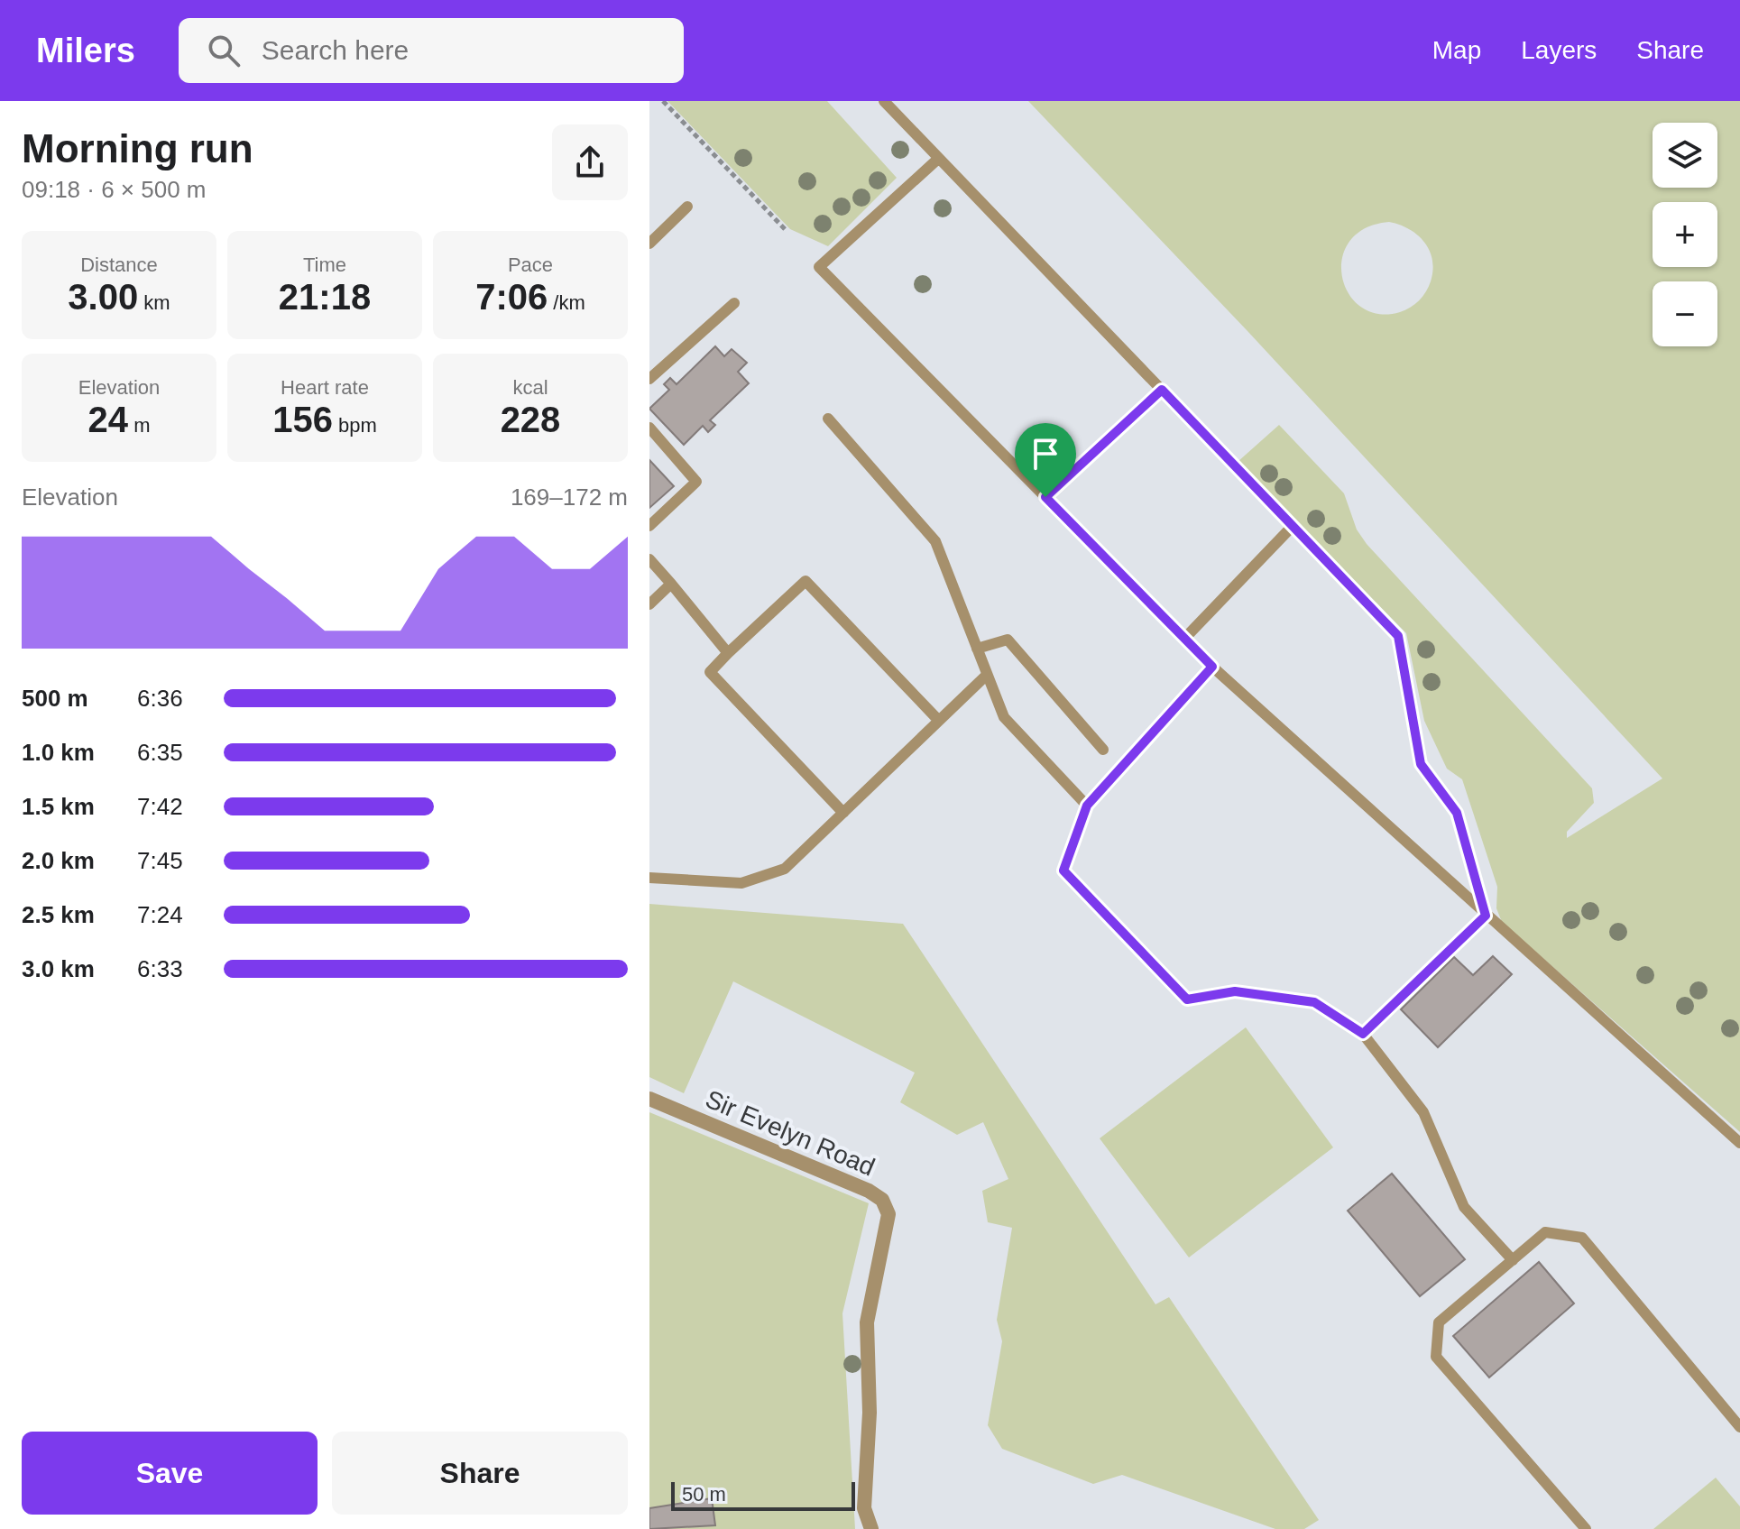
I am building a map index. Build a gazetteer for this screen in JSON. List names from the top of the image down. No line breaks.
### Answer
{"streets":{"street":["Sir Evelyn Road"]},"scale_bar":"50 m","page":{"header":"Milers","search":"Search here","nav":["Map","Layers","Share"],"heading":["Morning run","09:18 · 6 × 500 m"],"map_buttons":["+","−"],"stats":[["Distance","3.00 km"],["Time","21:18"],["Pace","7:06 /km"],["Elevation","24 m"],["Heart rate","156 bpm"],["kcal","228"]],"chart":["Elevation","169–172 m"],"list":[{"name":"500 m","note":"6:36"},{"name":"1.0 km","note":"6:35"},{"name":"1.5 km","note":"7:42"},{"name":"2.0 km","note":"7:45"},{"name":"2.5 km","note":"7:24"},{"name":"3.0 km","note":"6:33"}],"buttons":["Save","Share"],"scale":"50 m"}}
